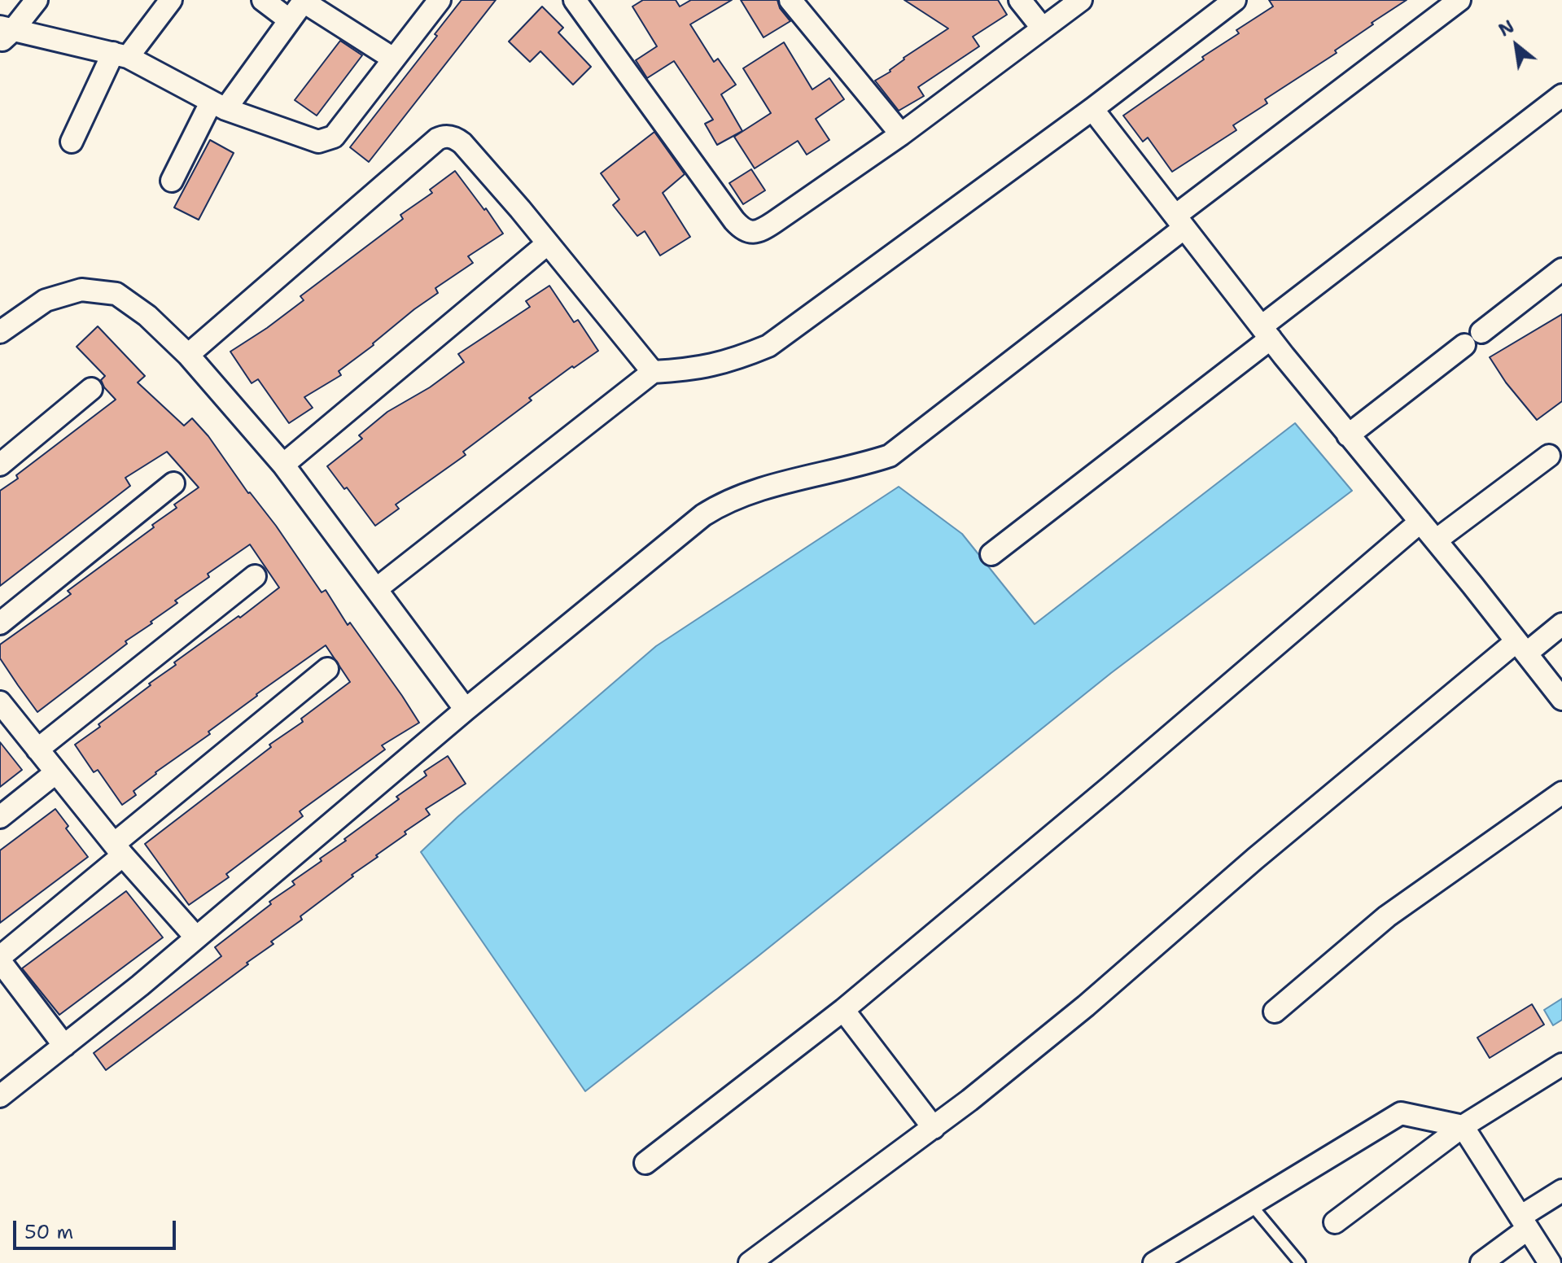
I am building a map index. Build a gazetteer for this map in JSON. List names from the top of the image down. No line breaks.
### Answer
{"scale_bar":"50 m","north":"top left"}
